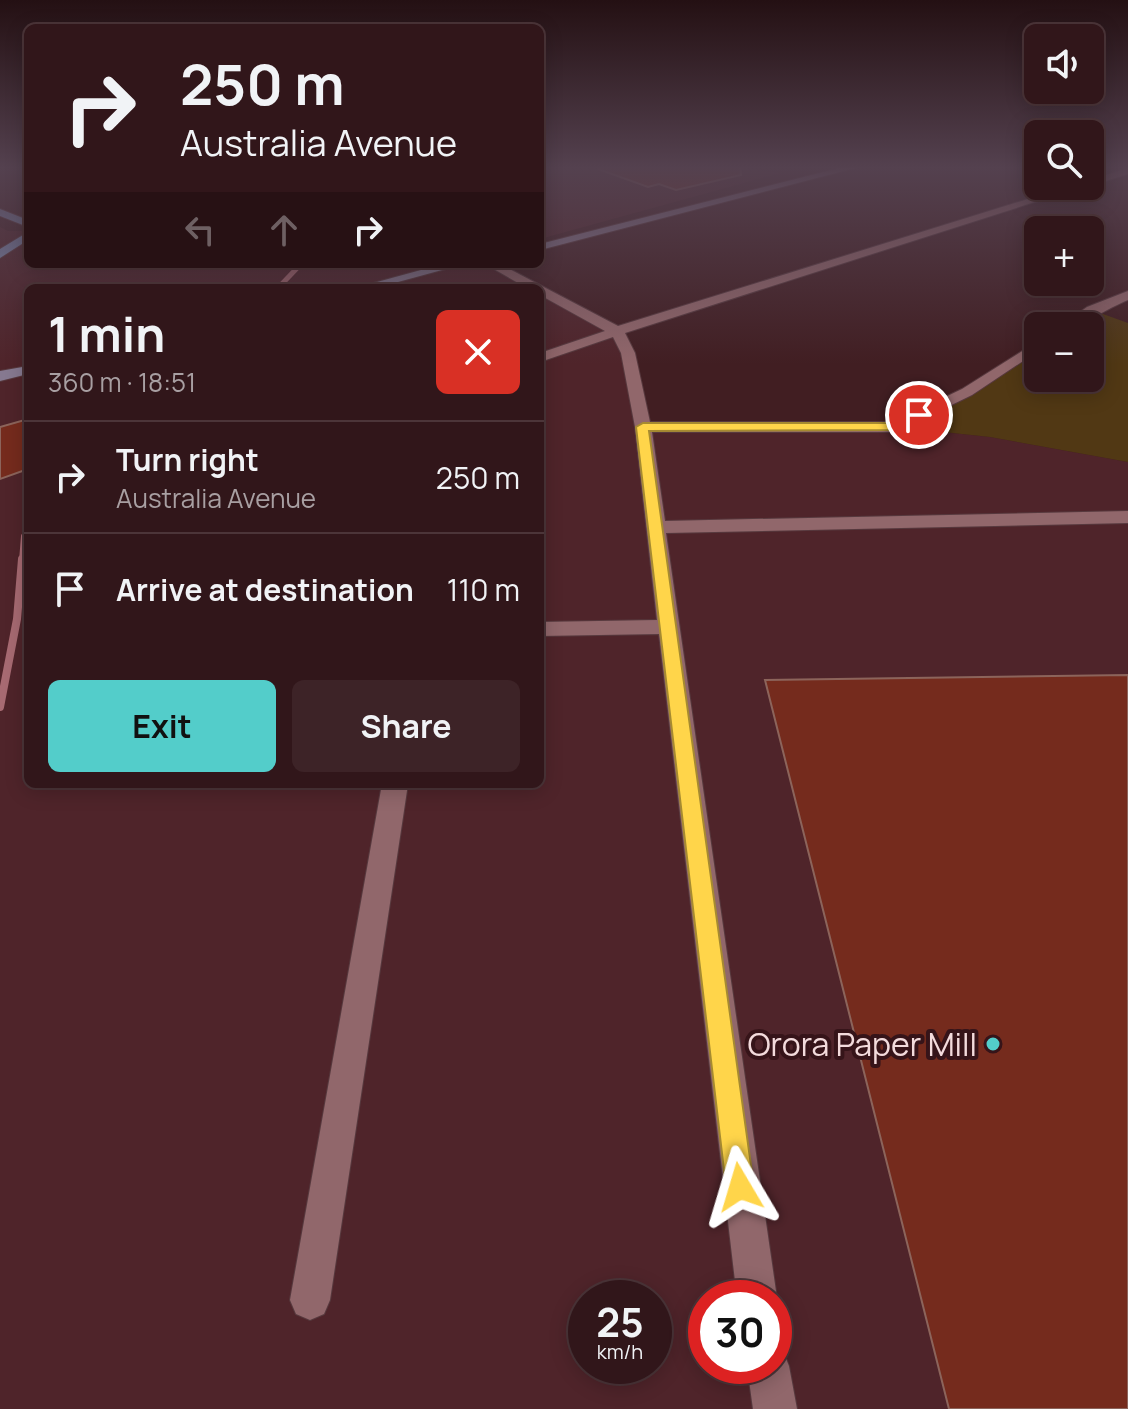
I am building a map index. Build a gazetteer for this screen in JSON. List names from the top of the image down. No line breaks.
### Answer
{"places":["Orora Paper Mill"],"page":{"map_buttons":["+","−"],"turn":["250 m","Australia Avenue"],"heading":["1 min","360 m · 18:51"],"list":[{"name":"Turn right","note":"Australia Avenue","value":"250 m"},{"name":"Arrive at destination","value":"110 m"}],"buttons":["Exit","Share"],"speed":"25 km/h","limit":"30"}}
